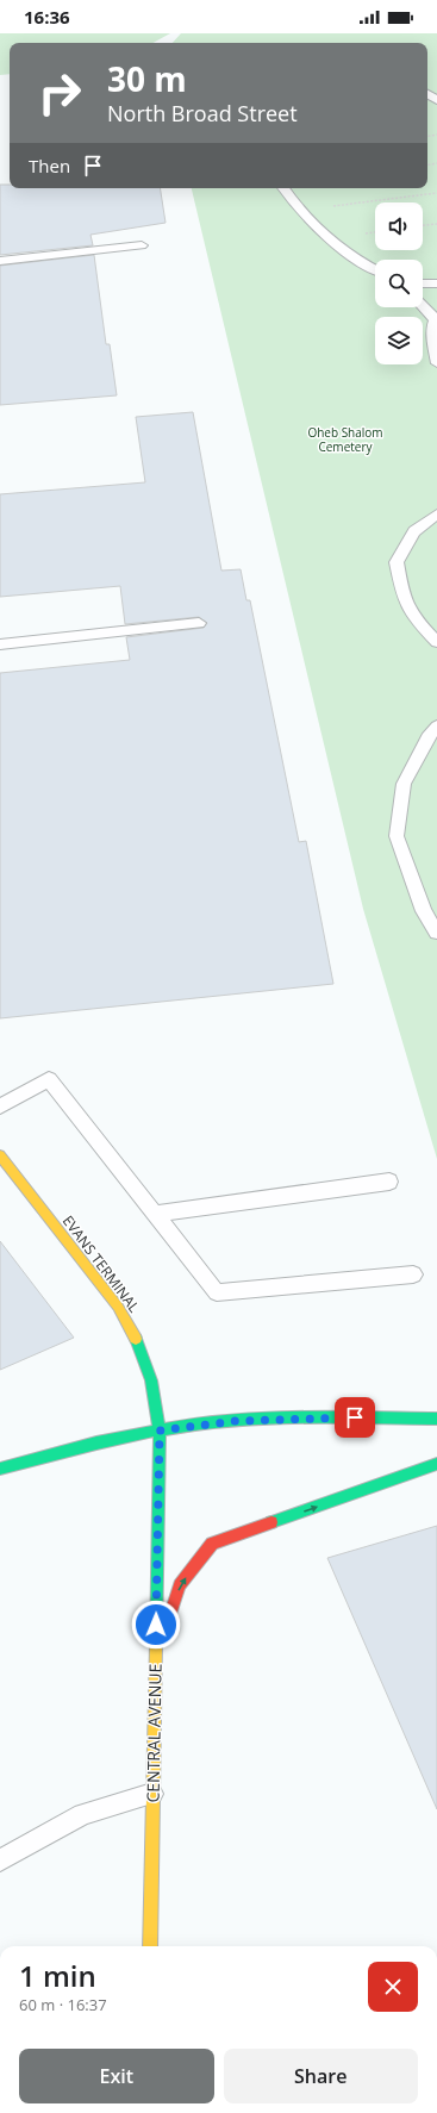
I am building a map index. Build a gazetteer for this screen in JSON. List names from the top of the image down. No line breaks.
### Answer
{"streets":{"street":["EVANS TERMINAL","CENTRAL AVENUE"]},"crossings":[["EVANS TERMINAL","CENTRAL AVENUE"]],"parks":["Oheb Shalom Cemetery"],"page":{"status":"16:36","turn":["30 m","North Broad Street"],"then":"Then","heading":["1 min","60 m · 16:37"],"buttons":["Exit","Share"]}}
